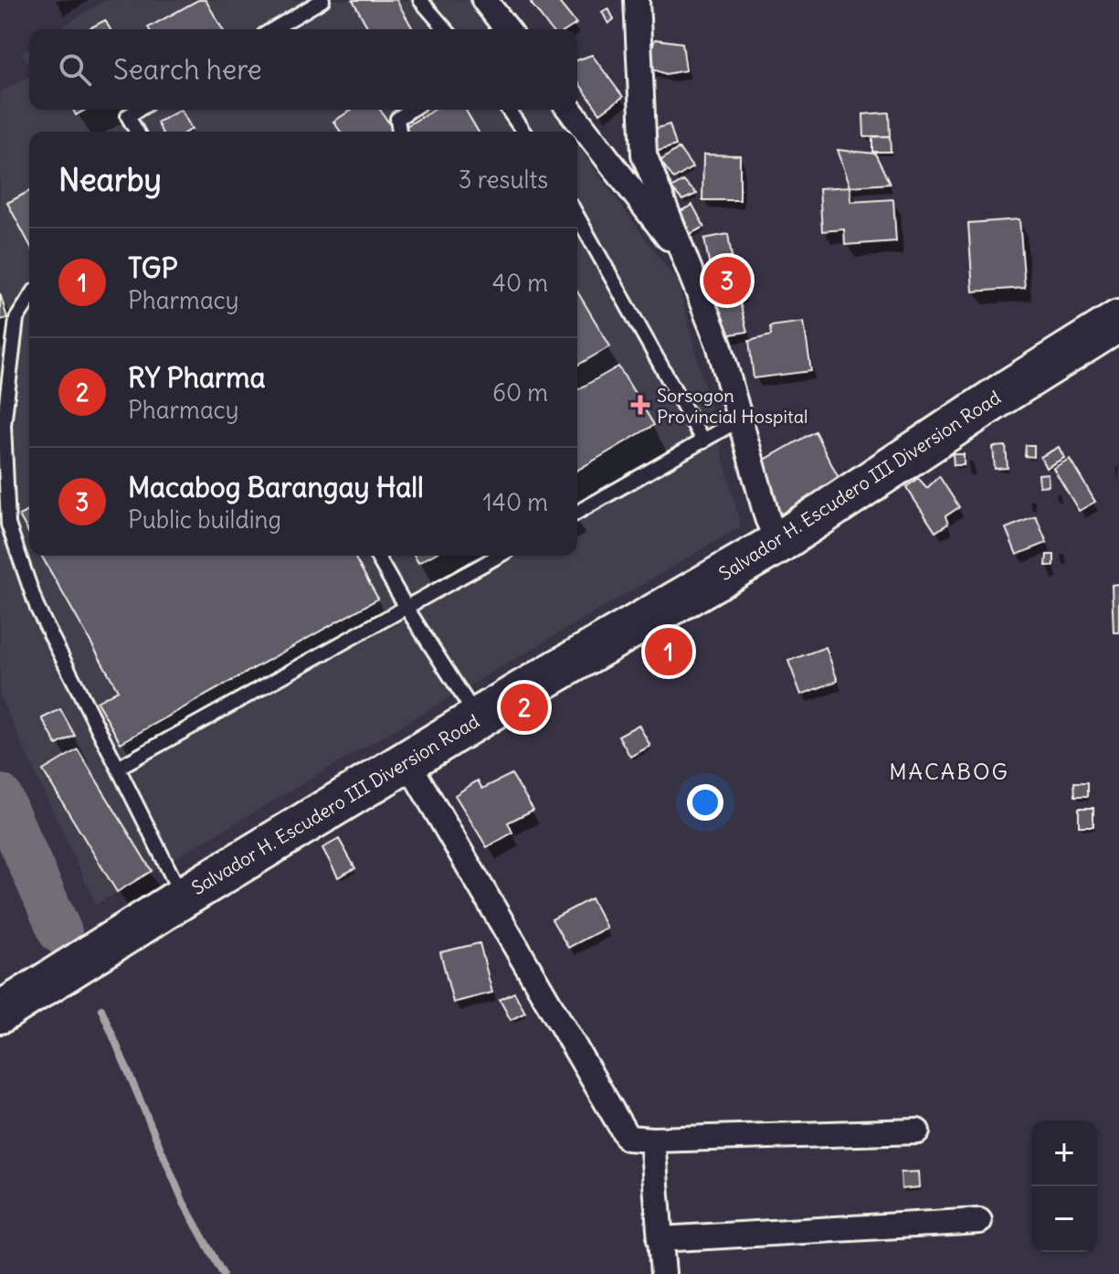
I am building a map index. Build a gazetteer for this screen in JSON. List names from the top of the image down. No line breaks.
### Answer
{"streets":{"highway":["Salvador H. Escudero III Diversion Road"]},"districts":["MACABOG"],"places":{"health":["Sorsogon Provincial Hospital"]},"page":{"search":"Search here","heading":["Nearby","3 results"],"list":[{"mark":"1","name":"TGP","note":"Pharmacy","value":"40 m"},{"mark":"2","name":"RY Pharma","note":"Pharmacy","value":"60 m"},{"mark":"3","name":"Macabog Barangay Hall","note":"Public building","value":"140 m"}],"pins":["3","1","2"],"map_buttons":["+","−"]}}
